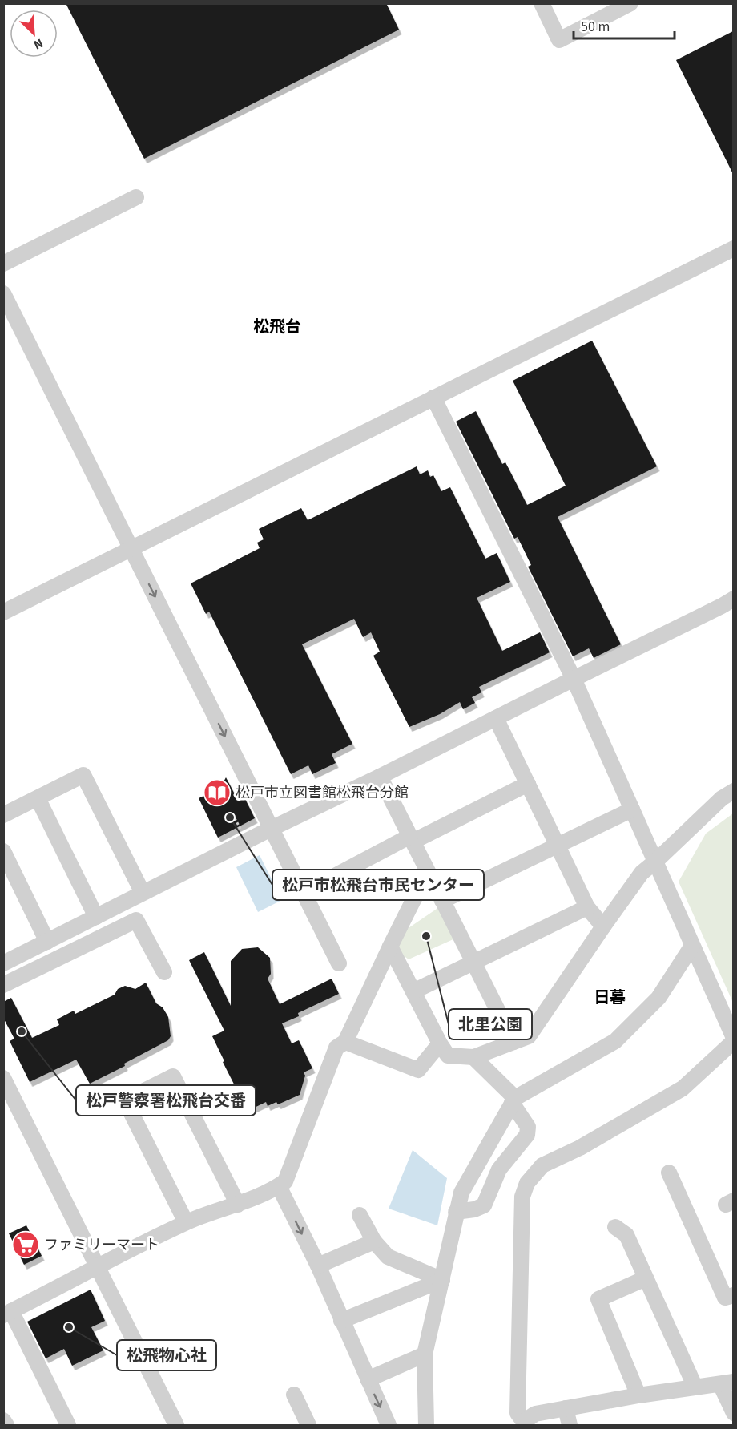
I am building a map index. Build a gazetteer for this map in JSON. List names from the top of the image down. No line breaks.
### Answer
{"districts":["松飛台","日暮"],"places":{"library":["松戸市立図書館松飛台分館"],"other":["松戸市松飛台市民センター","北里公園","松戸警察署松飛台交番","松飛物心社"],"supermarket":["ファミリーマート"]},"scale_bar":"50 m","north":"bottom right"}
